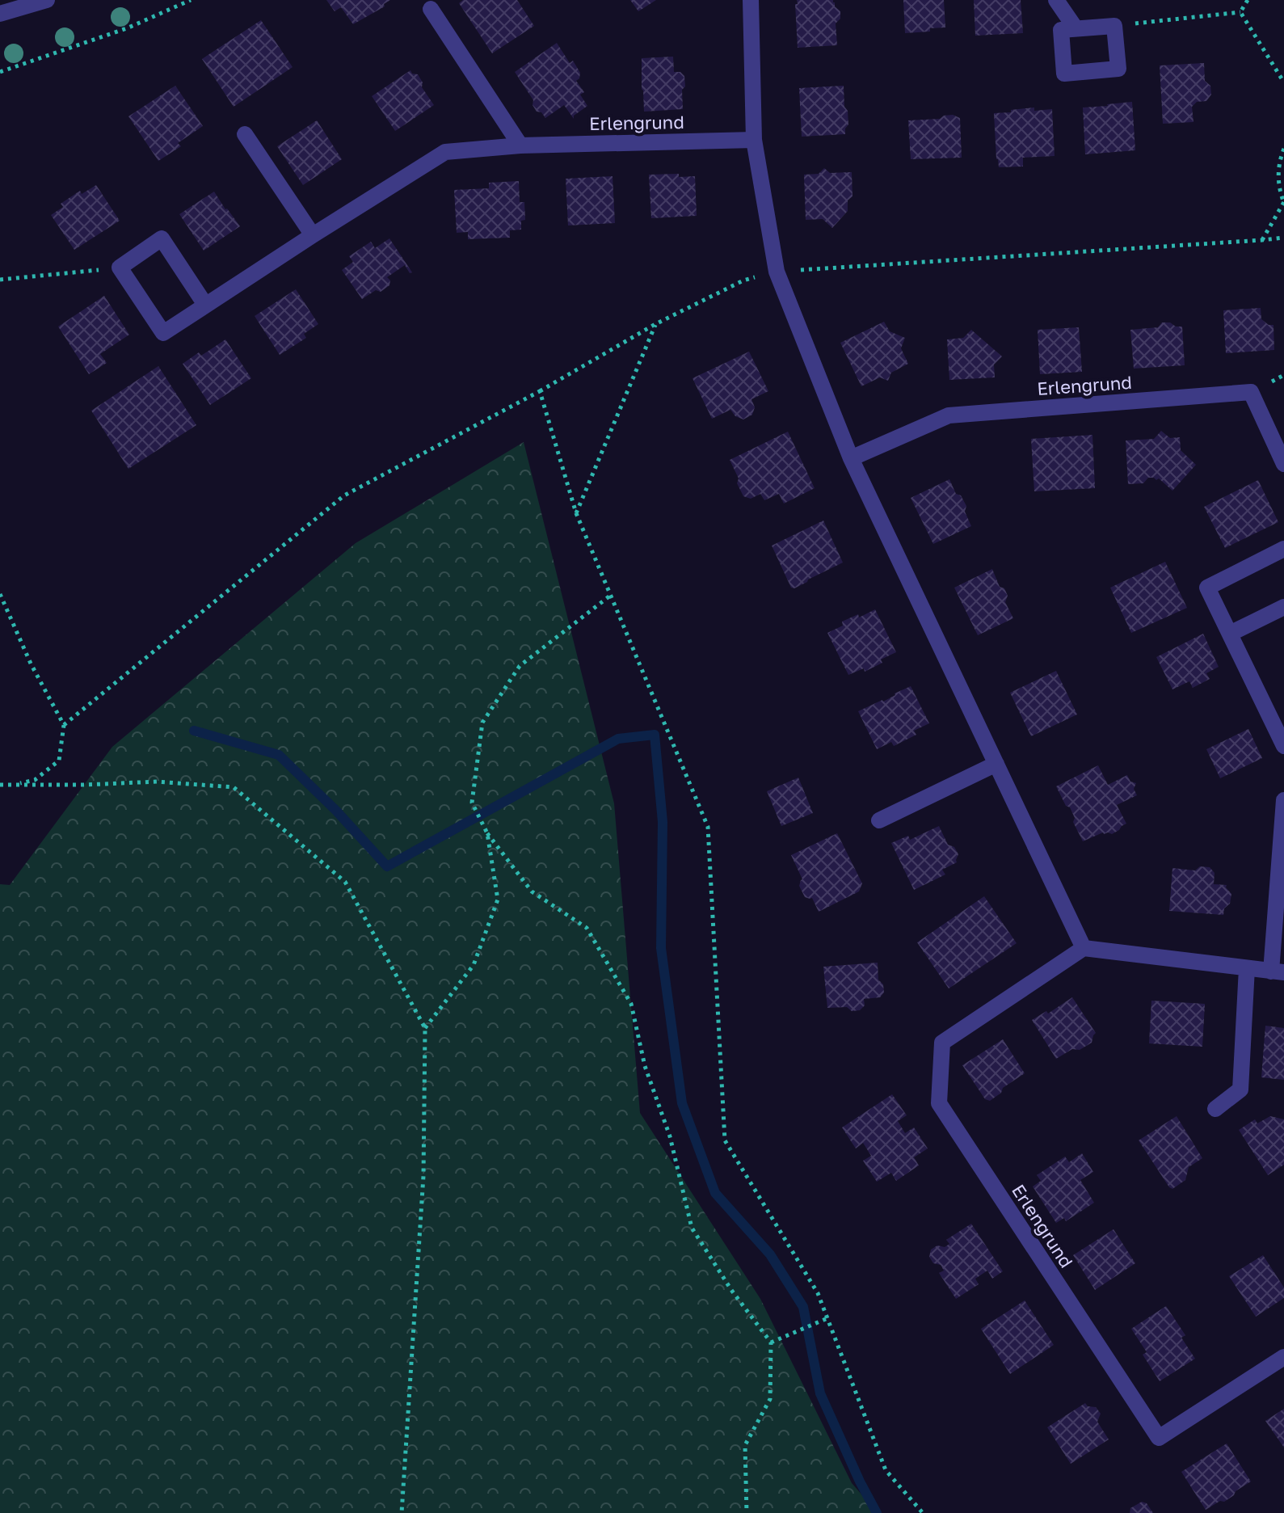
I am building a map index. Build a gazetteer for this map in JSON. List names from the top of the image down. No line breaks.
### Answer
{"streets":{"street":["Erlengrund"]}}
